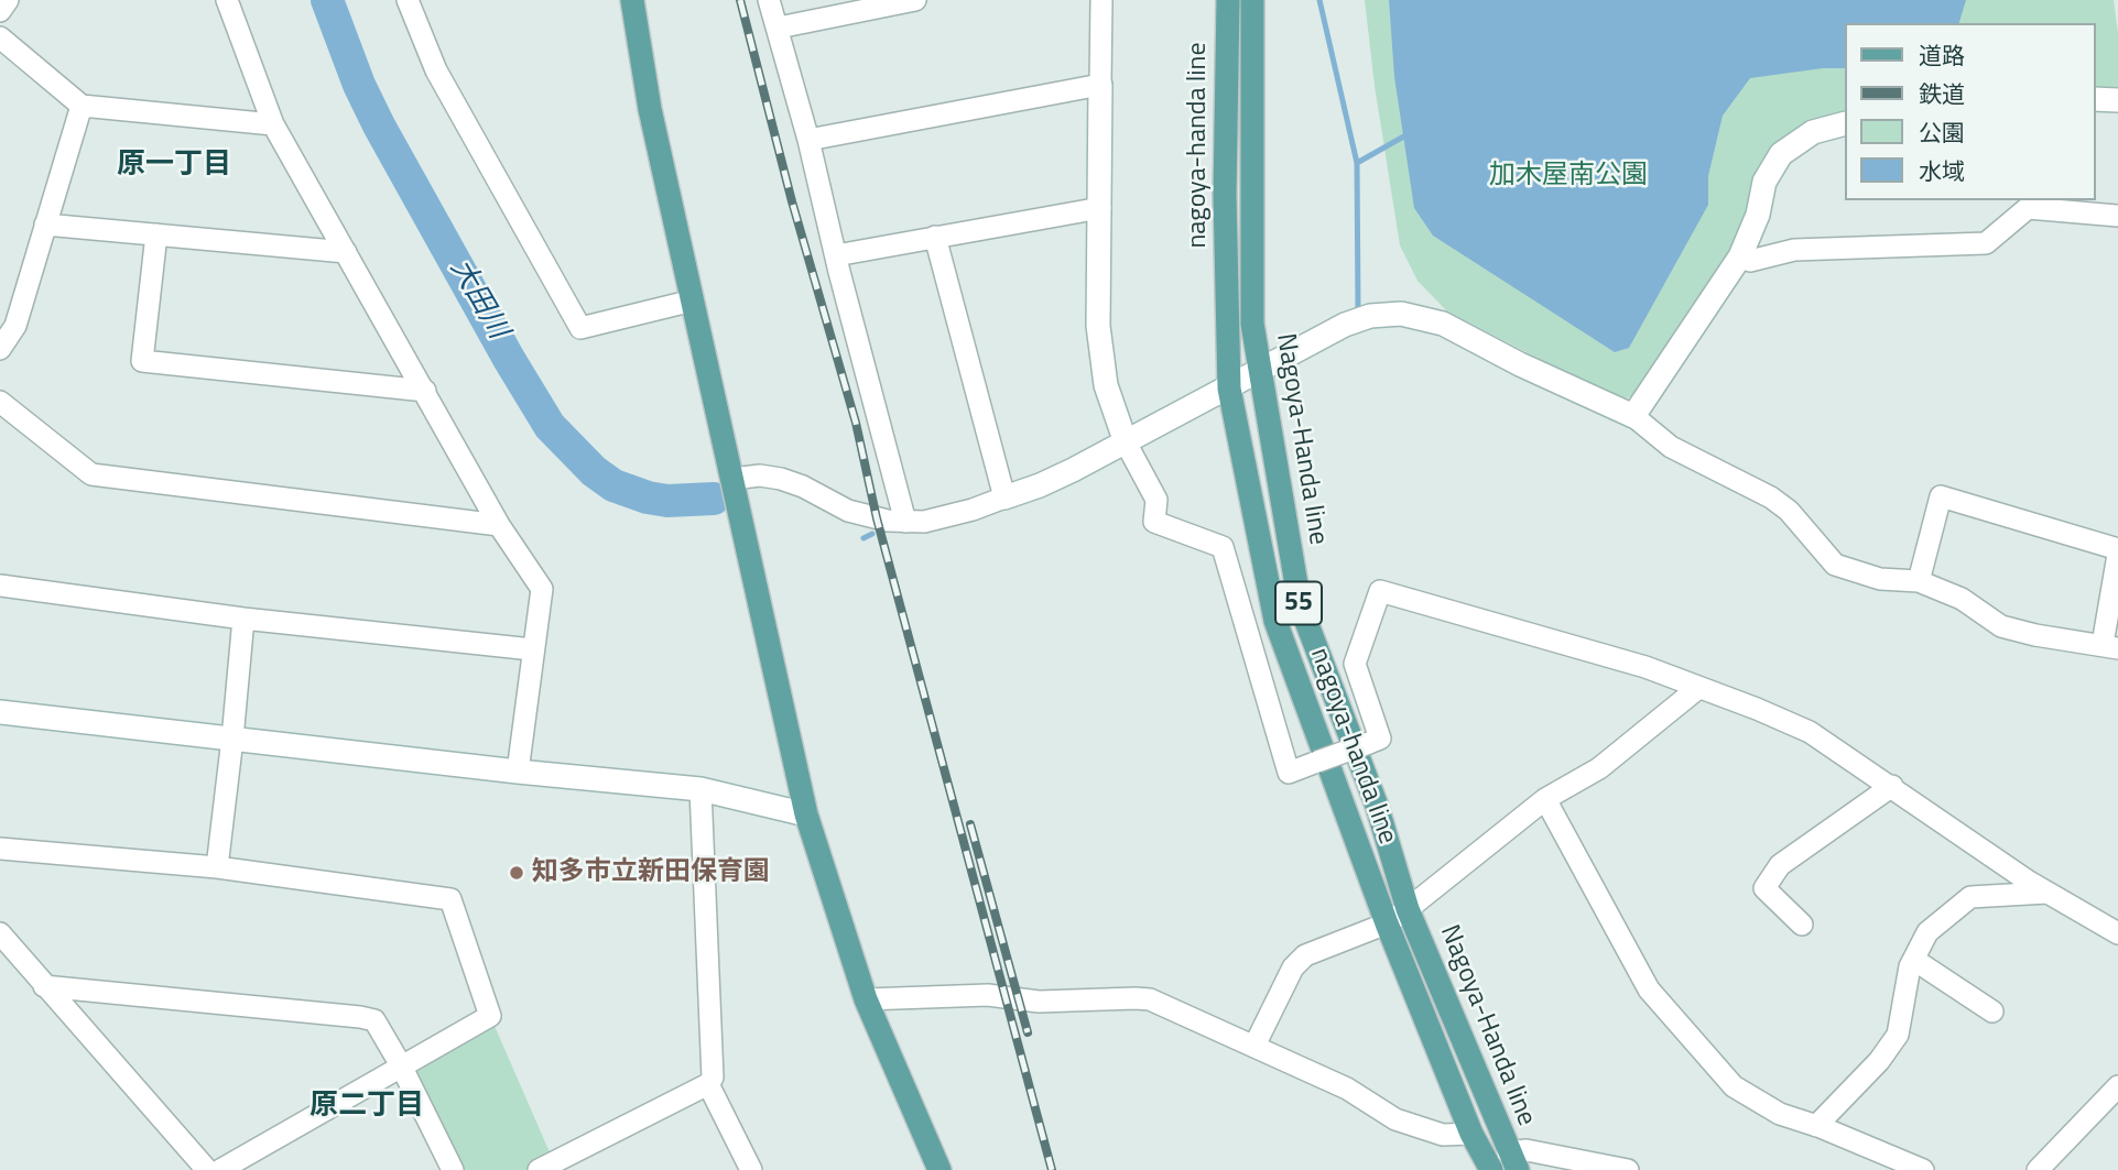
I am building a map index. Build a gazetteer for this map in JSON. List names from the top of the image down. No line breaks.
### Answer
{"streets":{"main road":["nagoya-handa line","Nagoya-Handa line","55"]},"districts":["原一丁目","原二丁目"],"water":["大田川"],"parks":["加木屋南公園"],"places":["知多市立新田保育園"],"legend":["道路","鉄道","公園","水域"]}
